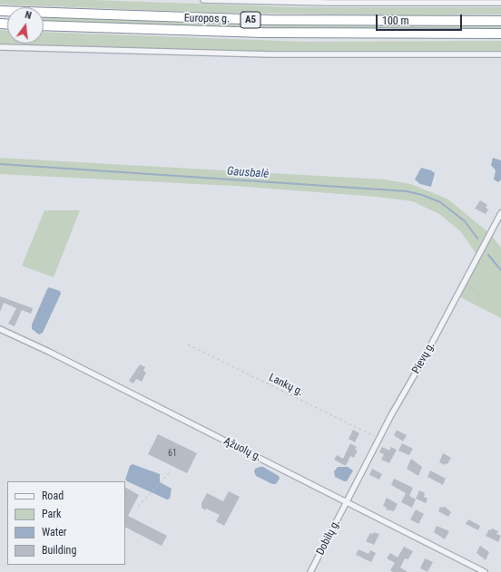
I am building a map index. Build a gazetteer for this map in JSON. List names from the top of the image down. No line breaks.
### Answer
{"streets":{"highway":["Europos g.","A5"],"street":["Pievų g.","Ąžuolų g.","Dobilų g."],"path":["Lankų g."]},"crossings":[["Pievų g.","Lankų g."],["Pievų g.","Ąžuolų g."],["Pievų g.","Dobilų g."],["Ąžuolų g.","Dobilų g."]],"water":["Gausbalė"],"house_numbers":["61"],"legend":["Road","Park","Water","Building"],"scale_bar":"100 m","north":"top"}
